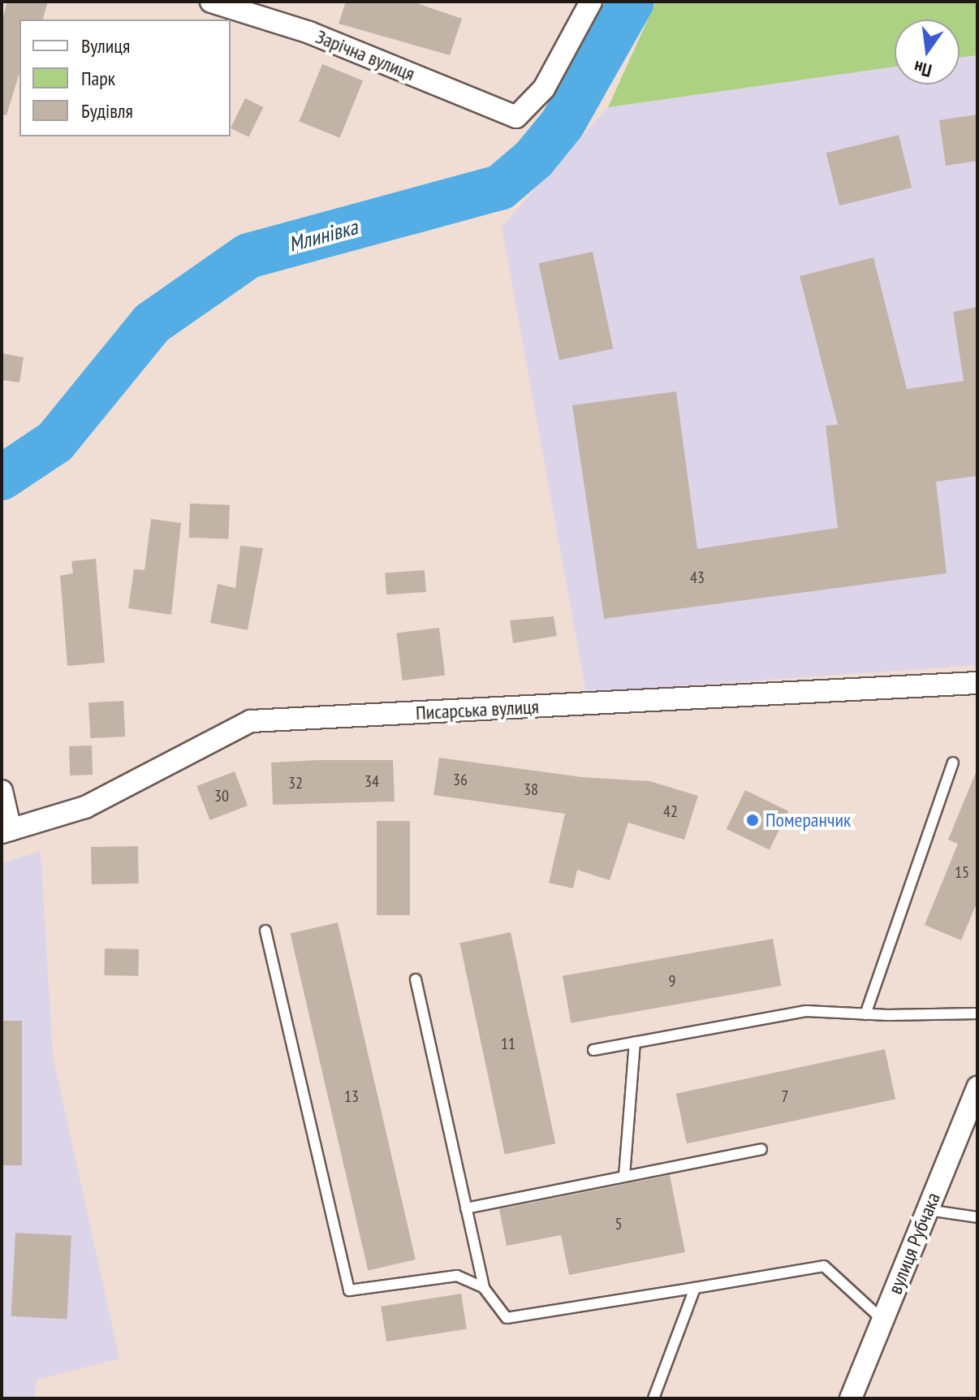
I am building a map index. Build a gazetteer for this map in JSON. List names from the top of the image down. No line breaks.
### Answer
{"streets":{"street":["Зарічна вулиця","Писарська вулиця","вулиця Рубчака"]},"water":["Млинівка"],"places":["Померанчик"],"house_numbers":["43","36","34","32","38","30","42","15","9","11","13","7","5"],"legend":["Вулиця","Парк","Будівля"],"north":"bottom"}
